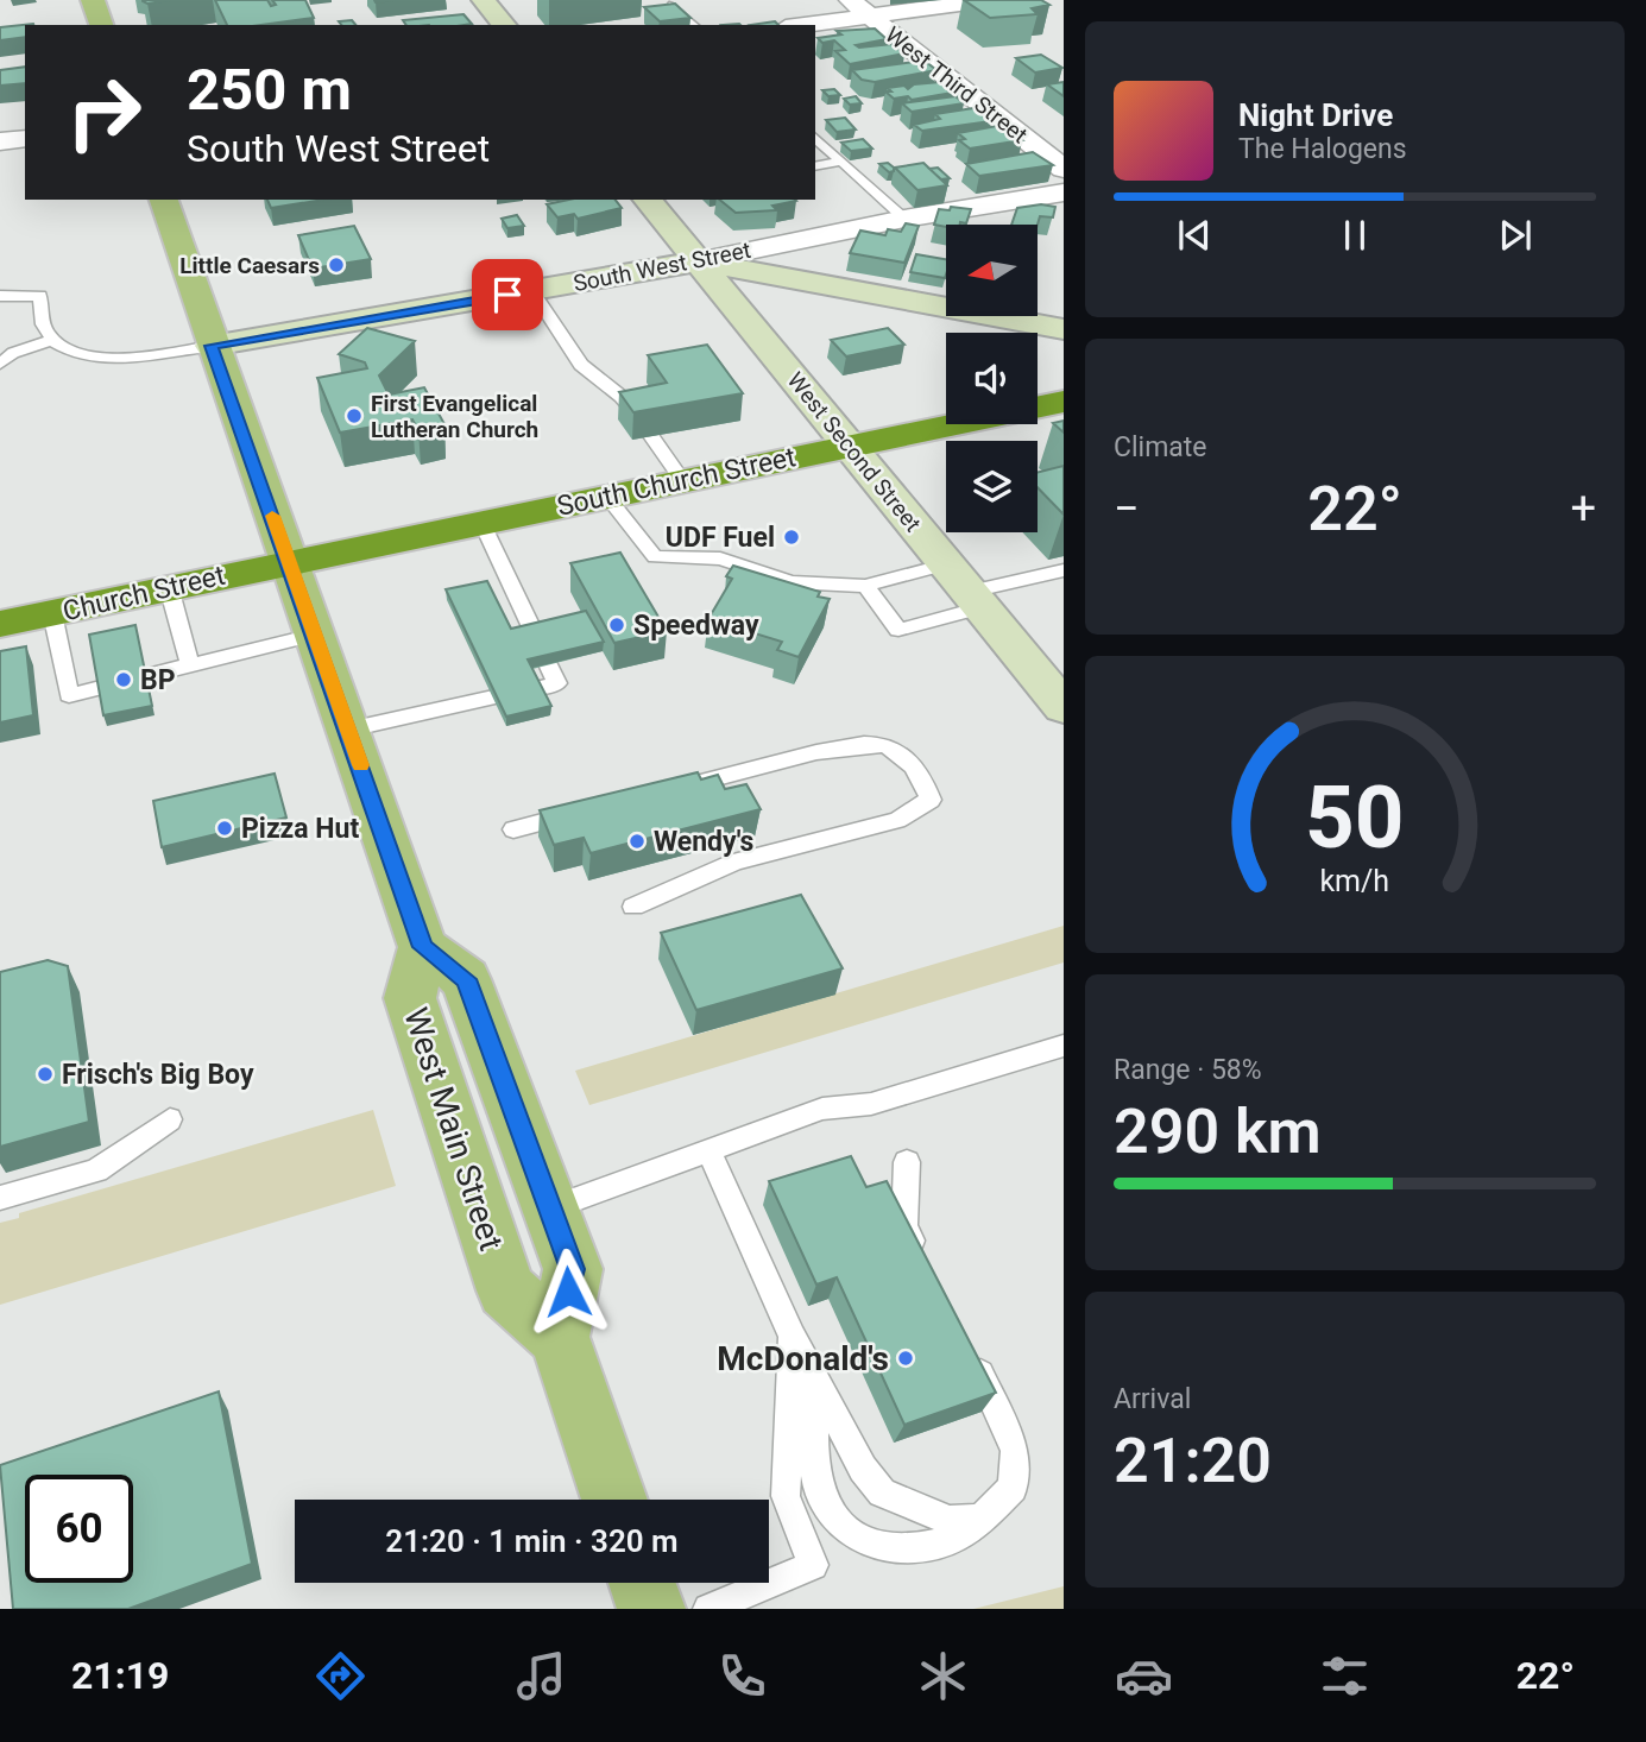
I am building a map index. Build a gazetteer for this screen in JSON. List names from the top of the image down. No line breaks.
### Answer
{"streets":{"highway":["South Church Street","Church Street"],"main road":["South West Street","West Second Street","West Main Street"],"street":["West Third Street"]},"crossings":[["South West Street","West Second Street"],["West Second Street","South Church Street"],["South Church Street","Church Street"]],"places":["Little Caesars","First Evangelical Lutheran Church","UDF Fuel","Speedway","BP","Pizza Hut","Wendy's","Frisch's Big Boy","McDonald's"],"north":"left","page":{"turn":["250 m","South West Street"],"song":["Night Drive","The Halogens"],"tile":["Climate",["Range · 58%","290 km"],["Arrival","21:20"]],"heat":["−","22°","+"],"limit":"60","trip":"21:20 · 1 min · 320 m","tabs":["21:19","22°"],"gauge":["50","km/h"]}}
